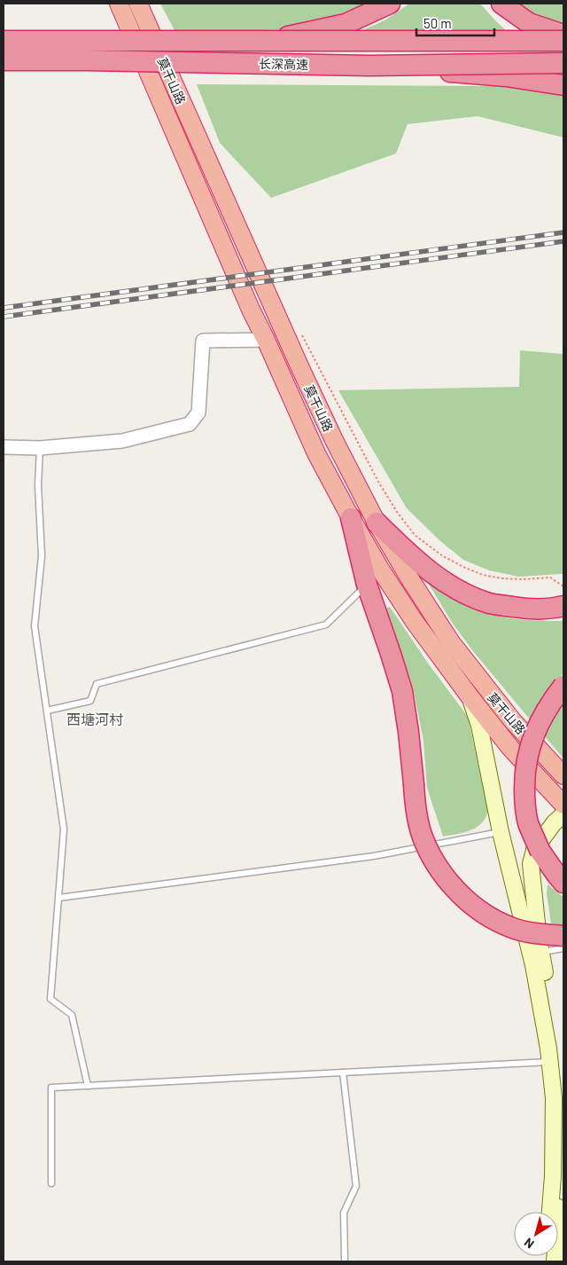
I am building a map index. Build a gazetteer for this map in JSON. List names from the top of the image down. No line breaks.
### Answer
{"streets":{"highway":["长深高速","莫干山路"]},"districts":["西塘河村"],"scale_bar":"50 m","north":"bottom left"}
